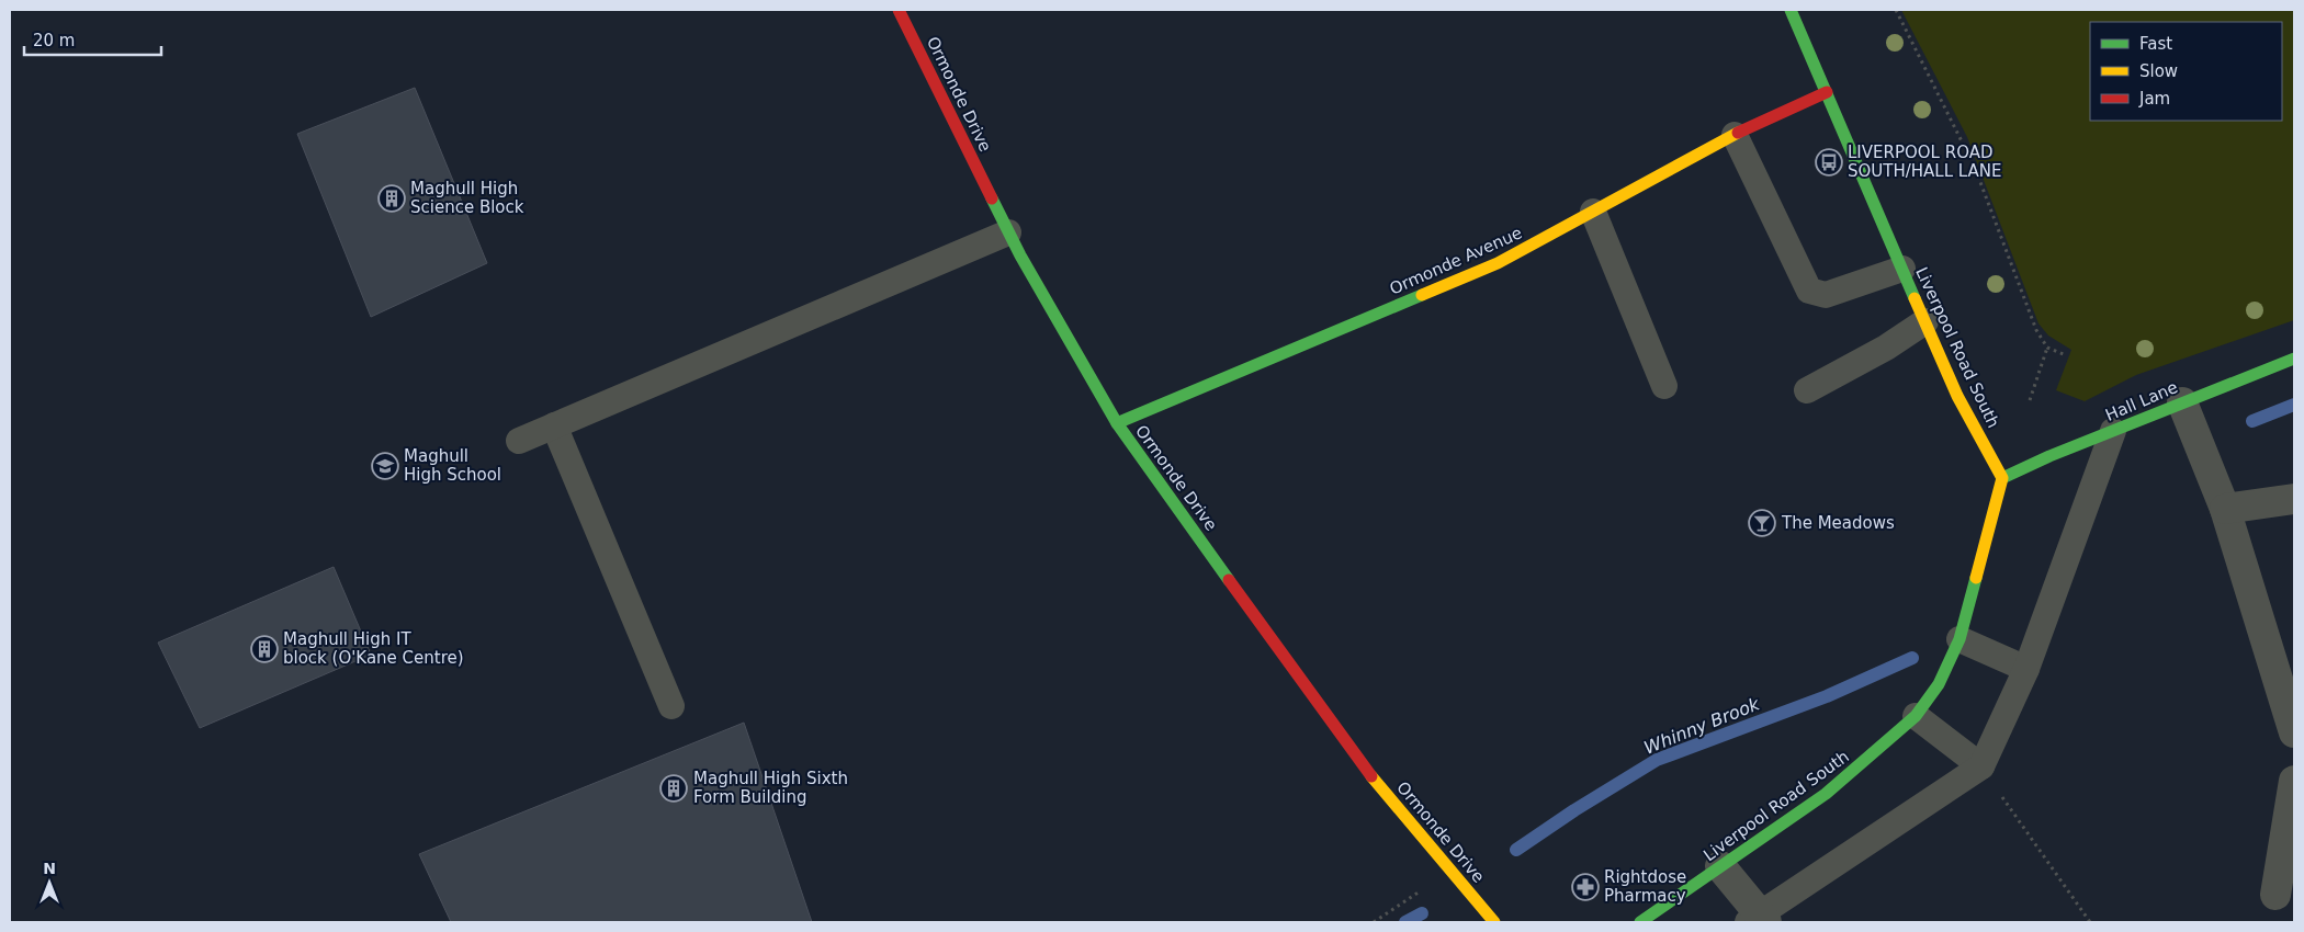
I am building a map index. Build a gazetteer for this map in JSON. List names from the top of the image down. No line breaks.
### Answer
{"streets":{"street":["Ormonde Drive","Ormonde Avenue","Liverpool Road South","Hall Lane"]},"crossings":[["Ormonde Drive","Ormonde Avenue"],["Ormonde Avenue","Liverpool Road South"],["Liverpool Road South","Hall Lane"]],"water":["Whinny Brook"],"places":{"bus stop":["LIVERPOOL ROAD SOUTH/HALL LANE"],"building":["Maghull High Science Block","Maghull High IT block (O'Kane Centre)","Maghull High Sixth Form Building"],"school or university":["Maghull High School"],"bar":["The Meadows"],"pharmacy":["Rightdose Pharmacy"]},"legend":["Fast","Slow","Jam"],"scale_bar":"20 m","north":"top"}
